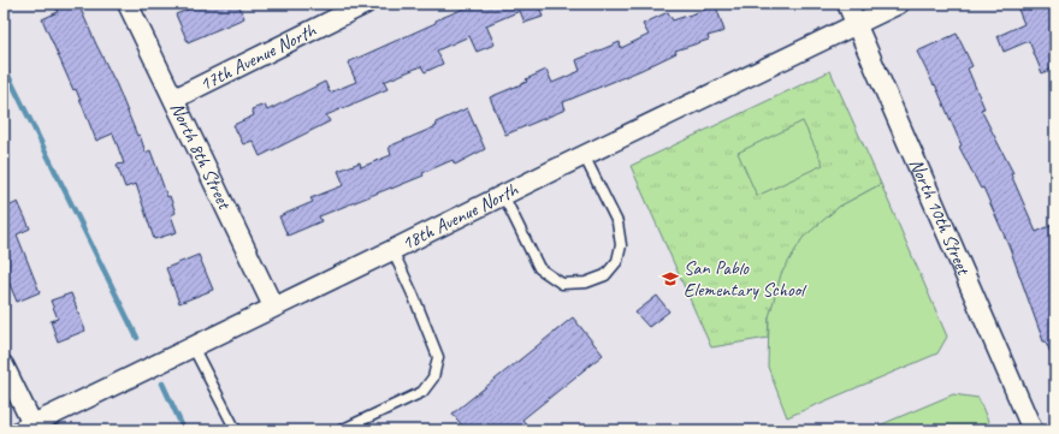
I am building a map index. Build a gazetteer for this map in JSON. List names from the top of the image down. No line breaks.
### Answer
{"streets":{"street":["17th Avenue North","North 8th Street","18th Avenue North","North 10th Street"]},"crossings":[["17th Avenue North","North 8th Street"],["North 8th Street","18th Avenue North"],["18th Avenue North","North 10th Street"]],"places":{"school or university":["San Pablo Elementary School"]}}
